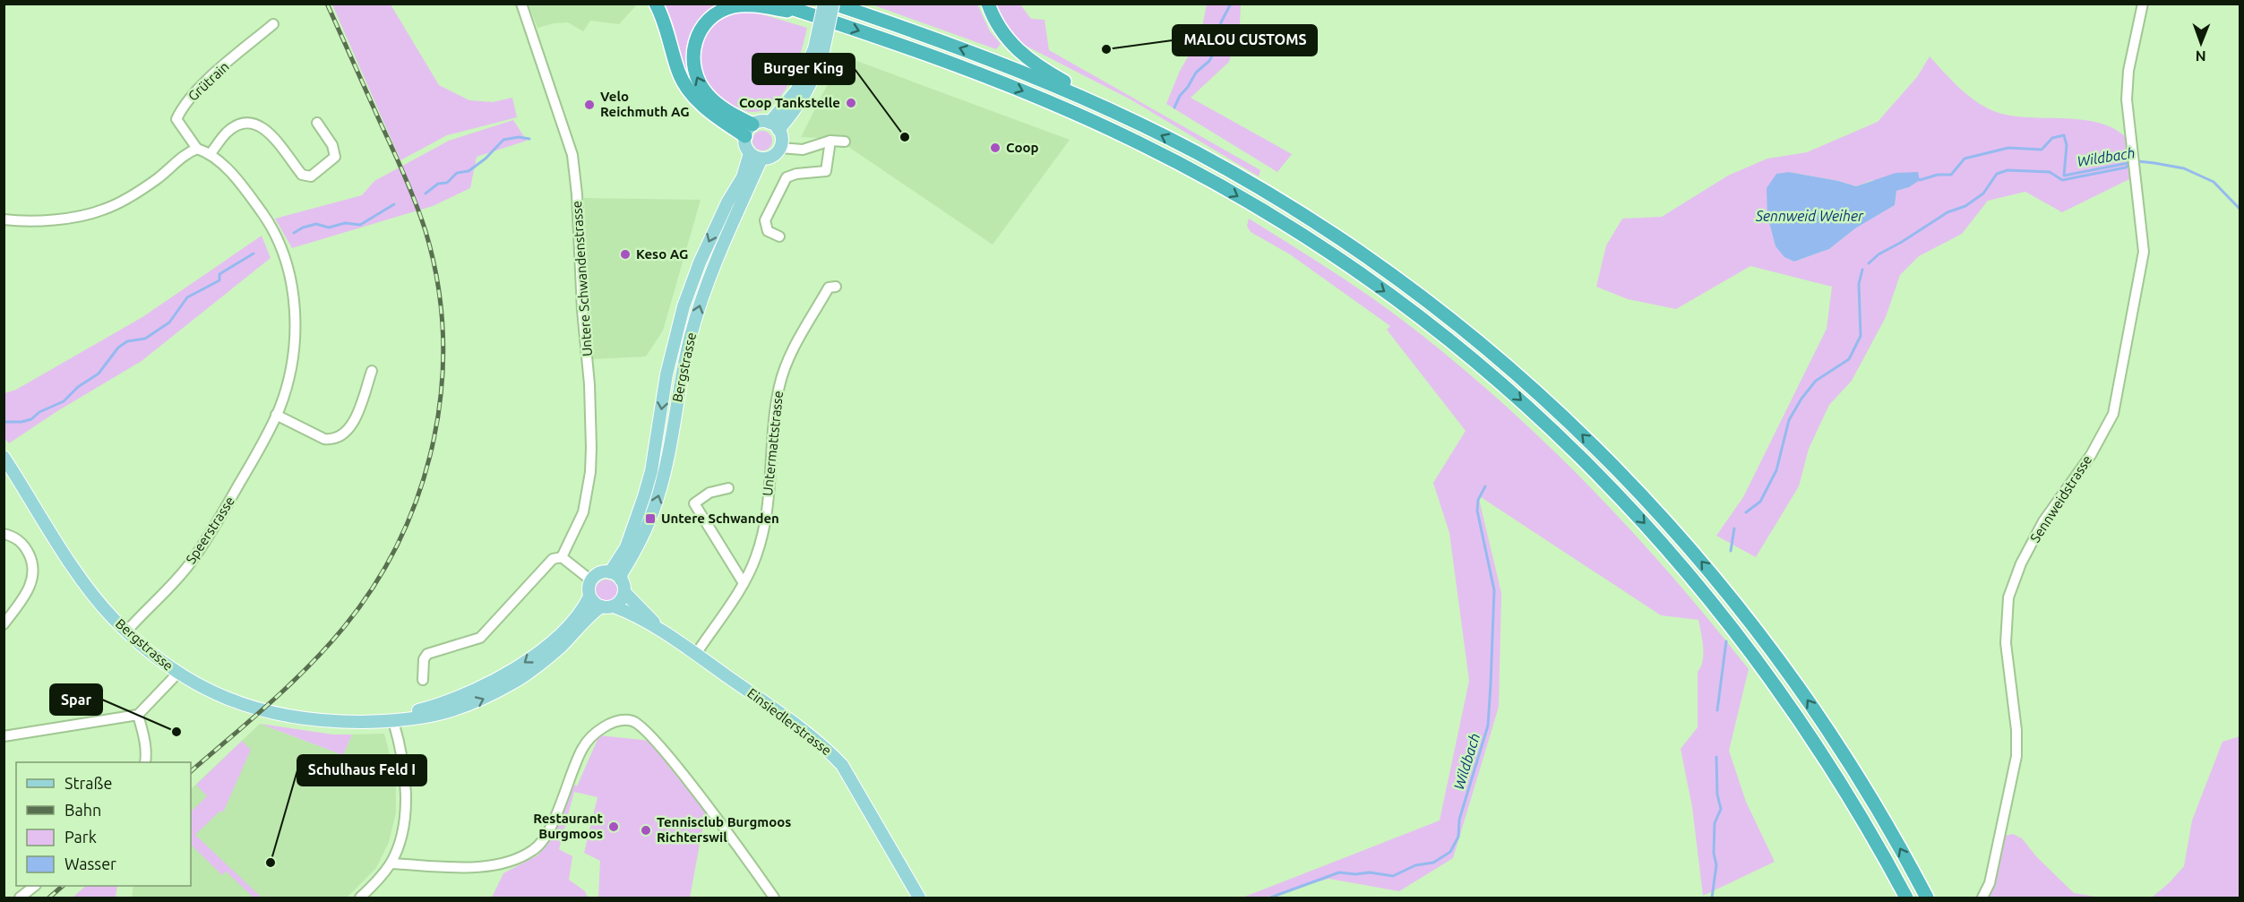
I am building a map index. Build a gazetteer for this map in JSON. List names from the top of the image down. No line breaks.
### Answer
{"streets":{"main road":["Bergstrasse","Einsiedlerstrasse"],"street":["Grütrain","Untere Schwandenstrasse","Untermattstrasse","Sennweidstrasse","Speerstrasse"]},"crossings":[["Grütrain","Speerstrasse"],["Bergstrasse","Speerstrasse"],["Bergstrasse","Einsiedlerstrasse"],["Untermattstrasse","Einsiedlerstrasse"]],"water":["Wildbach","Sennweid Weiher"],"places":{"other":["MALOU CUSTOMS","Coop Tankstelle","Velo Reichmuth AG","Burger King","Coop","Keso AG","Spar","Restaurant Burgmoos","Tennisclub Burgmoos Richterswil","Schulhaus Feld I"],"transit":["Untere Schwanden"]},"legend":["Straße","Bahn","Park","Wasser"],"north":"bottom"}
